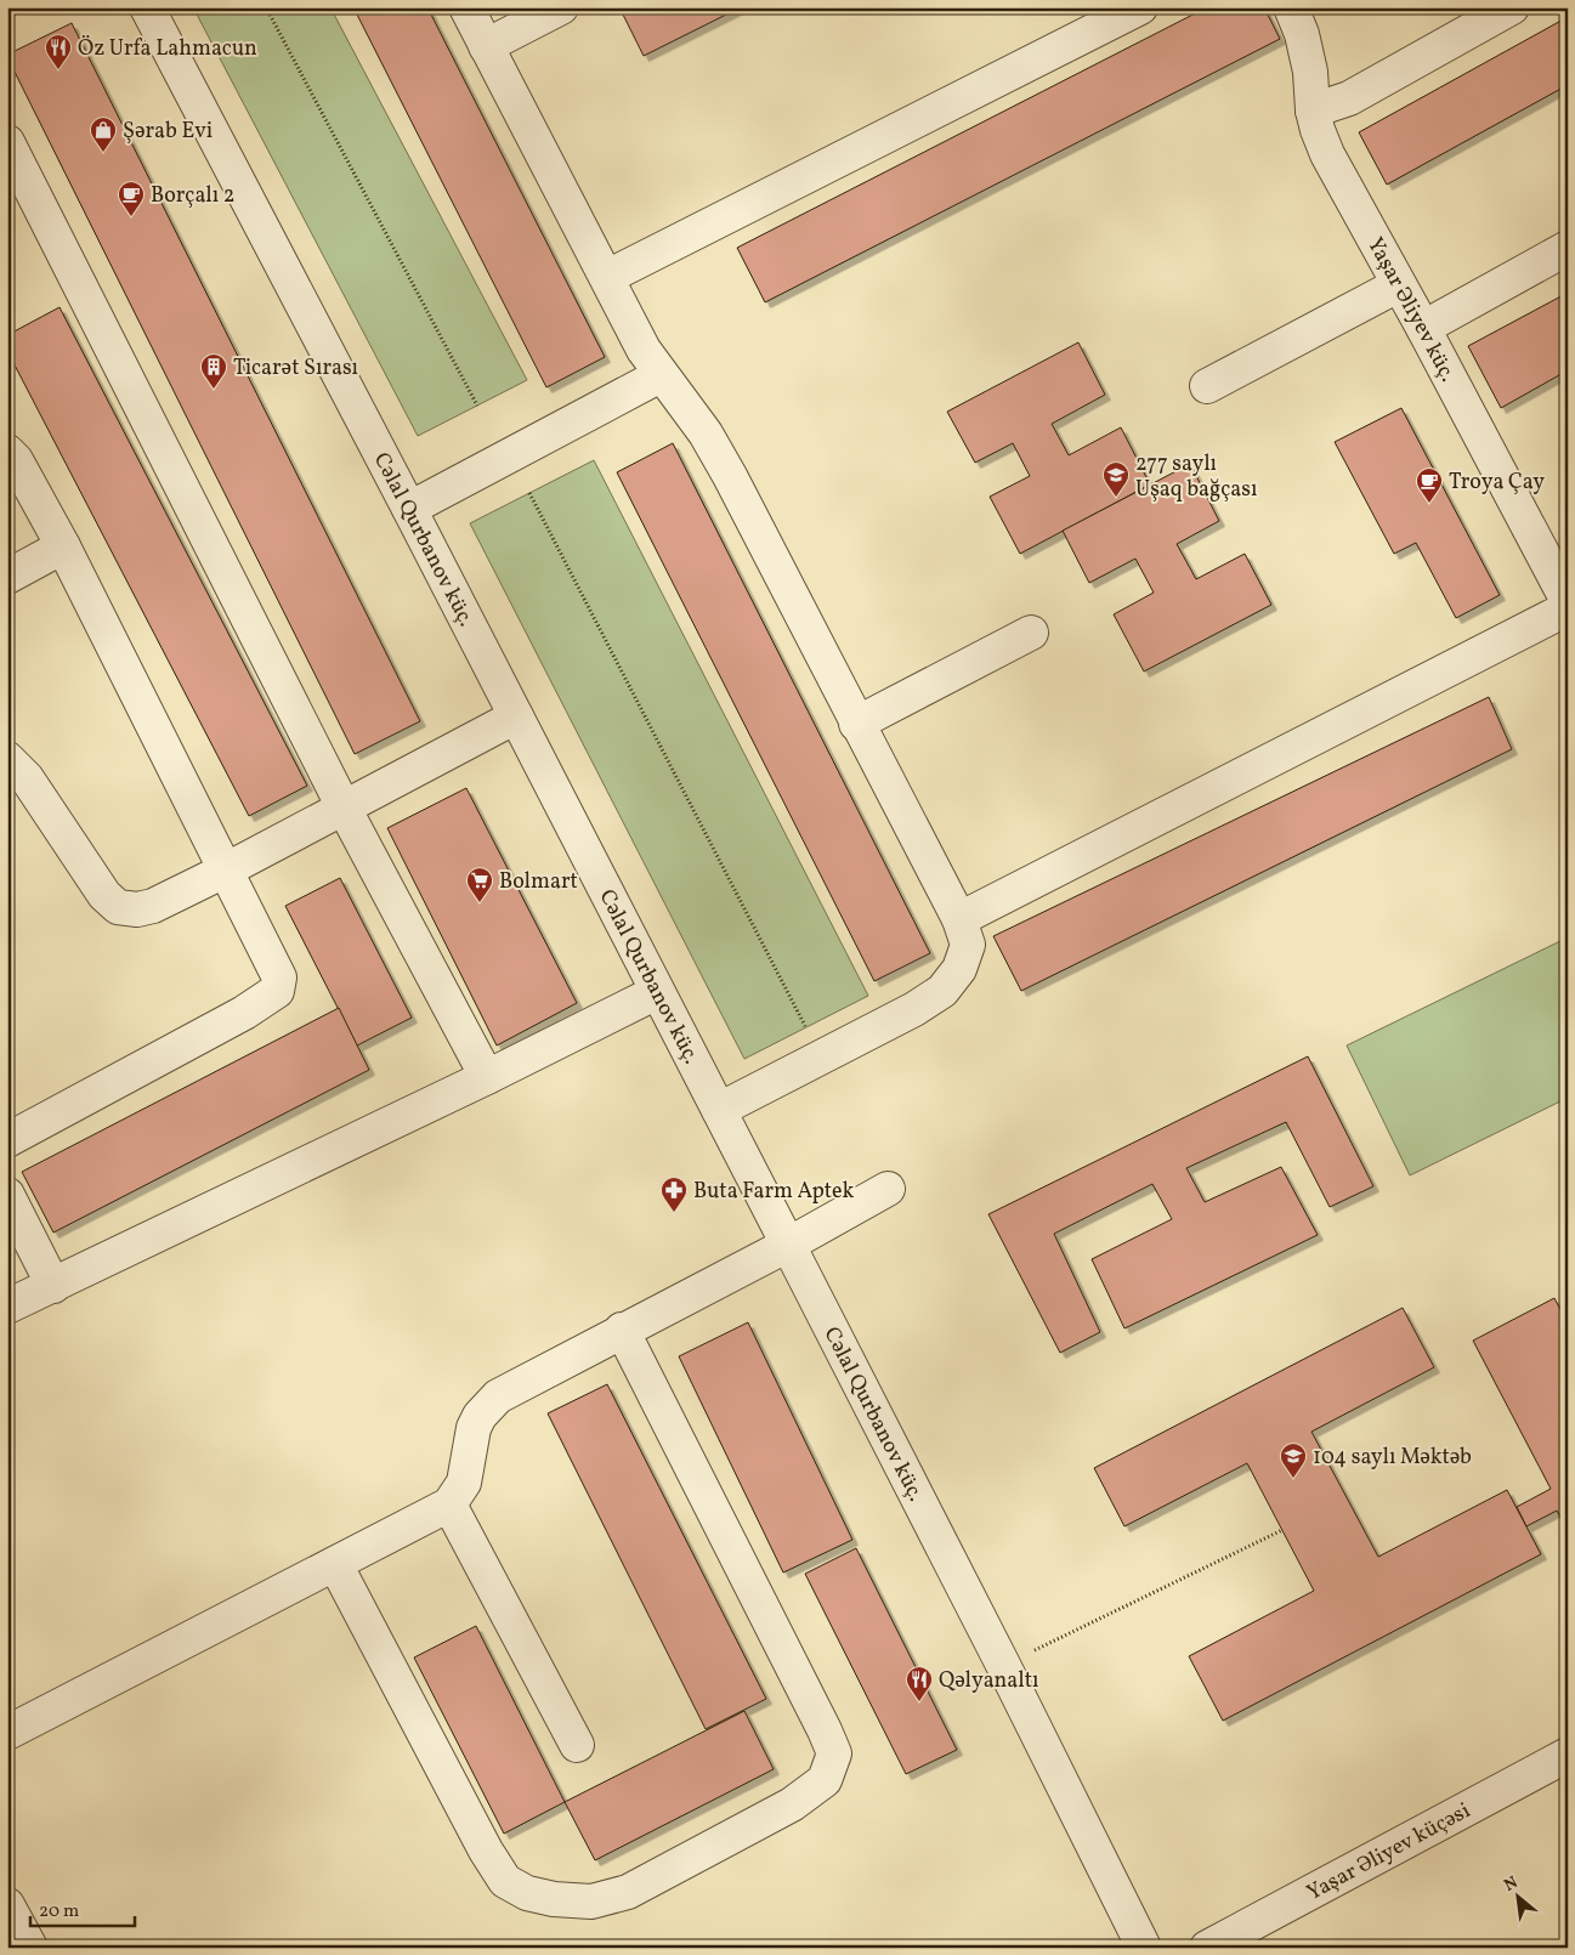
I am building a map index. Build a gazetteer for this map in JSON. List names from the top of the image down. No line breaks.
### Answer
{"streets":{"street":["Yaşar Əliyev küç.","Cəlal Qurbanov küç.","Yaşar Əliyev küçəsi"]},"places":{"restaurant":["Öz Urfa Lahmacun","Qəlyanaltı"],"shop":["Şərab Evi"],"cafe":["Borçalı 2","Troya Çay"],"building":["Ticarət Sırası"],"school or university":["277 saylı Uşaq bağçası","104 saylı Məktəb"],"supermarket":["Bolmart"],"pharmacy":["Buta Farm Aptek"]},"scale_bar":"20 m","north":"top left"}
